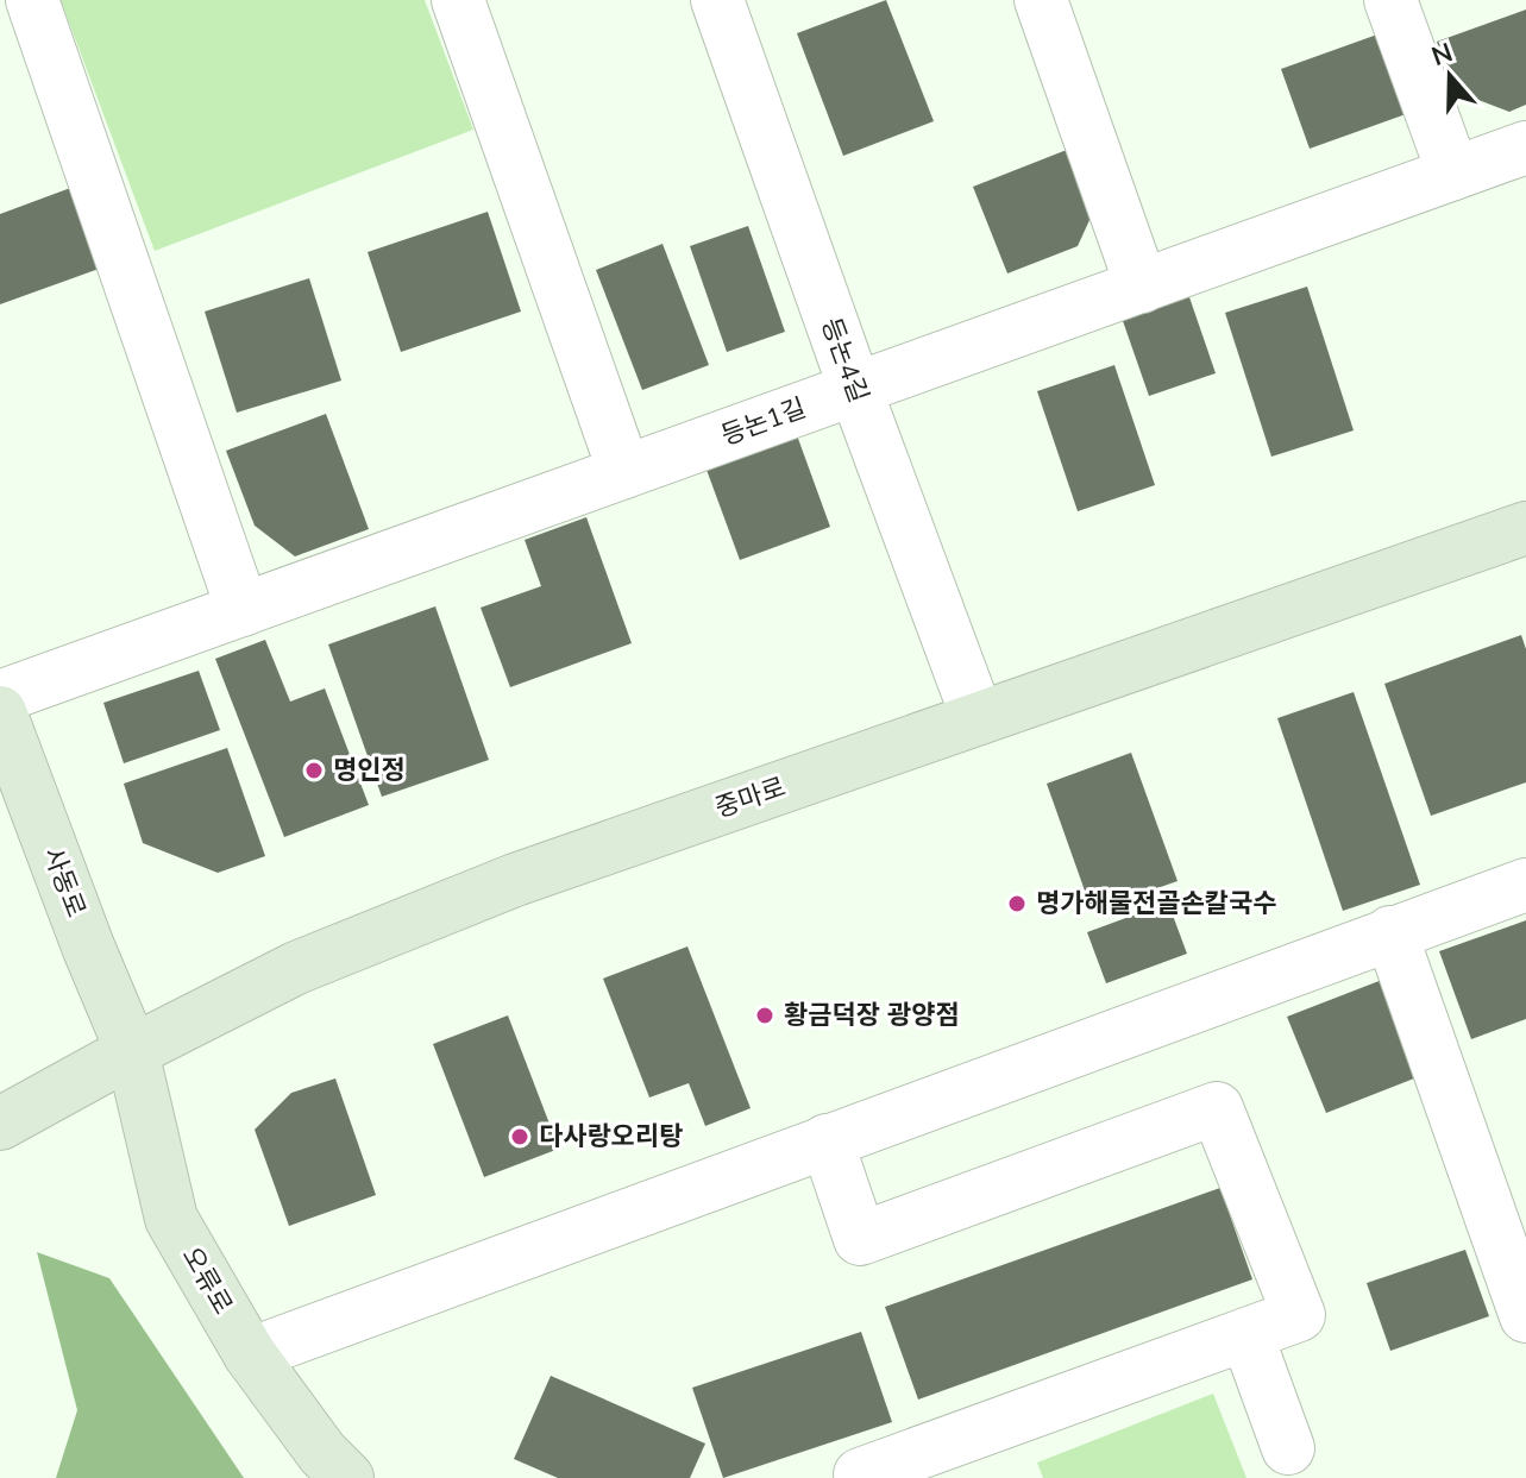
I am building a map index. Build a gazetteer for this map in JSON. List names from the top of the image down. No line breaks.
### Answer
{"streets":{"main road":["중마로","사동로","오류로"],"street":["등논4길","등논1길"]},"crossings":[["등논4길","등논1길"],["등논4길","중마로"],["중마로","사동로"],["중마로","오류로"],["사동로","오류로"]],"places":["명인정","명가해물전골손칼국수","황금덕장 광양점","다사랑오리탕"],"north":"top"}
